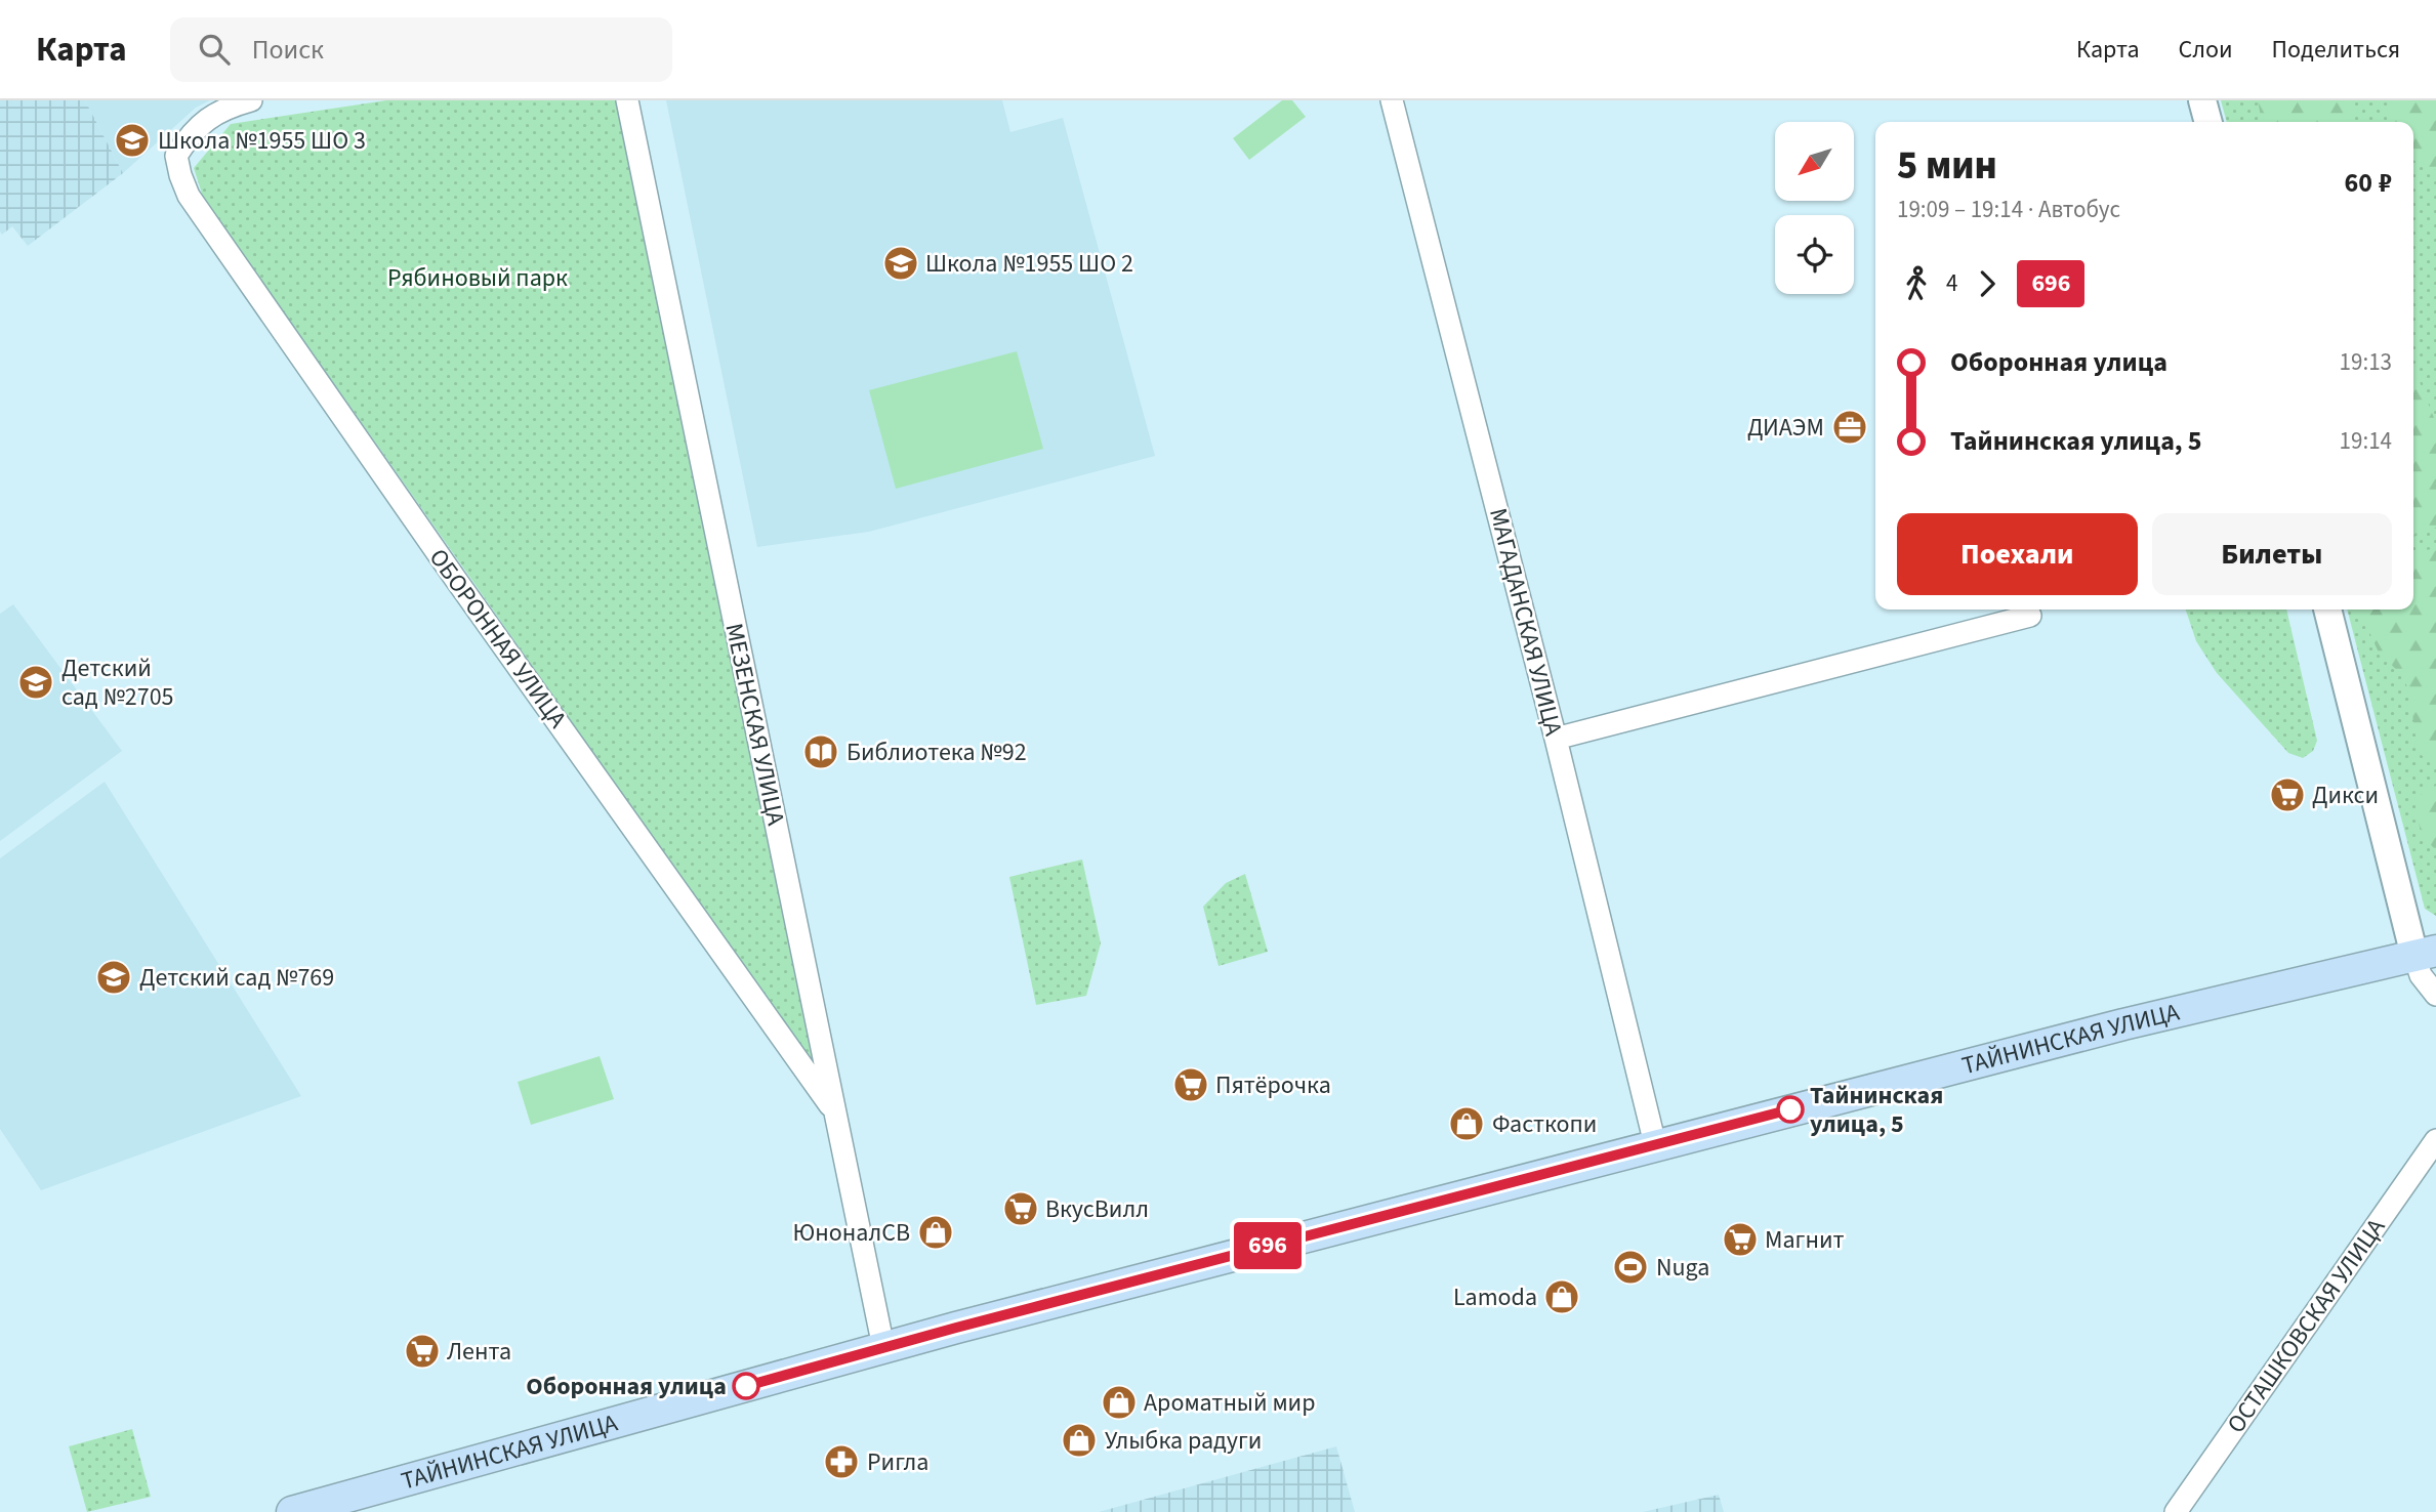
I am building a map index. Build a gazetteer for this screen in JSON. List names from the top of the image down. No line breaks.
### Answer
{"streets":{"main road":["ТАЙНИНСКАЯ УЛИЦА"],"street":["МАГАДАНСКАЯ УЛИЦА","ОБОРОННАЯ УЛИЦА","МЕЗЕНСКАЯ УЛИЦА","ОСТАШКОВСКАЯ УЛИЦА"]},"crossings":[["МАГАДАНСКАЯ УЛИЦА","ТАЙНИНСКАЯ УЛИЦА"],["ОБОРОННАЯ УЛИЦА","МЕЗЕНСКАЯ УЛИЦА"],["МЕЗЕНСКАЯ УЛИЦА","ТАЙНИНСКАЯ УЛИЦА"]],"parks":["Рябиновый парк"],"places":{"school or university":["Школа №1955 ШО 3","Школа №1955 ШО 2","Детский сад №2705","Детский сад №769"],"office":["ДИАЭМ"],"library":["Библиотека №92"],"supermarket":["Дикси","Пятёрочка","ВкусВилл","Магнит","Лента"],"other":["Тайнинская улица, 5","Оборонная улица"],"shop":["Фасткопи","ЮноналСВ","Lamoda","Ароматный мир","Улыбка радуги"],"sports":["Nuga"],"pharmacy":["Ригла"]},"lines":["bus line 696"],"north":"bottom left","page":{"header":"Карта","search":"Поиск","nav":["Карта","Слои","Поделиться"],"on_map":"696","heading":["5 мин","19:09 – 19:14 · Автобус","60 ₽"],"legs":["4","696"],"list":[{"name":"Оборонная улица","value":"19:13"},{"name":"Тайнинская улица, 5","value":"19:14"}],"buttons":["Поехали","Билеты"]}}
